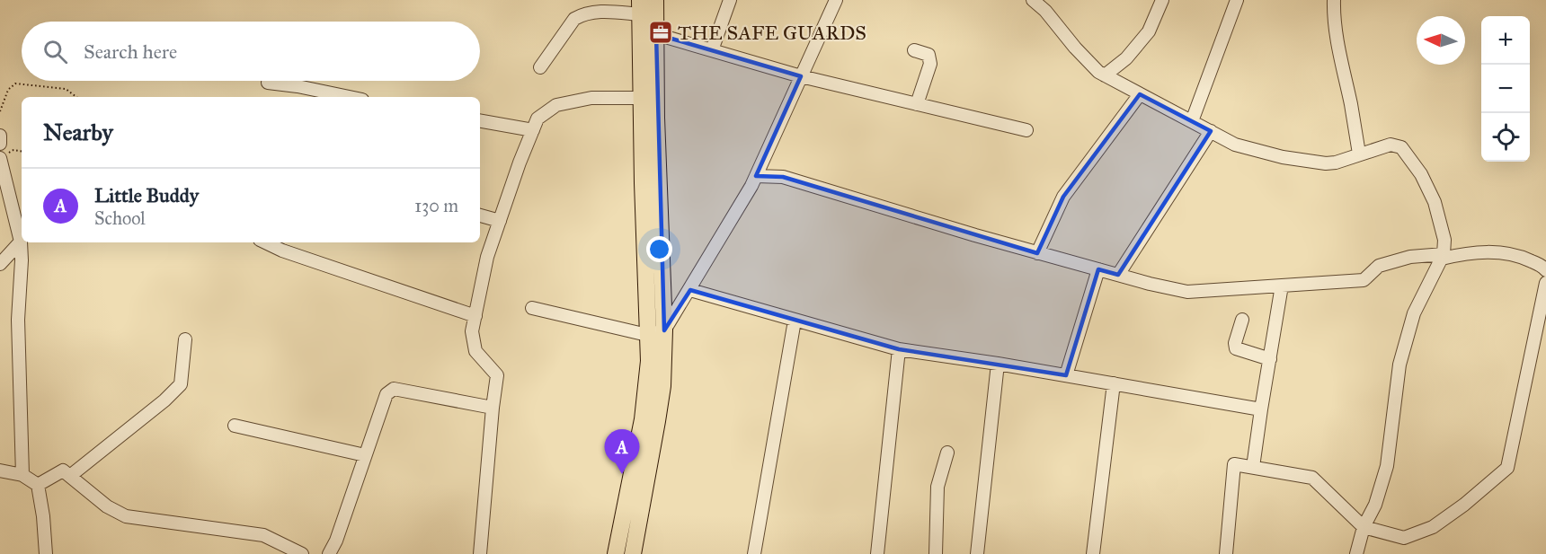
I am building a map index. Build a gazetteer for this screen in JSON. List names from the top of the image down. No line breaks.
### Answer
{"places":{"office":["THE SAFE GUARDS"]},"north":"left","page":{"map_buttons":["+","−"],"search":"Search here","heading":"Nearby","list":[{"mark":"A","name":"Little Buddy","note":"School","value":"130 m"}],"pins":"A"}}
